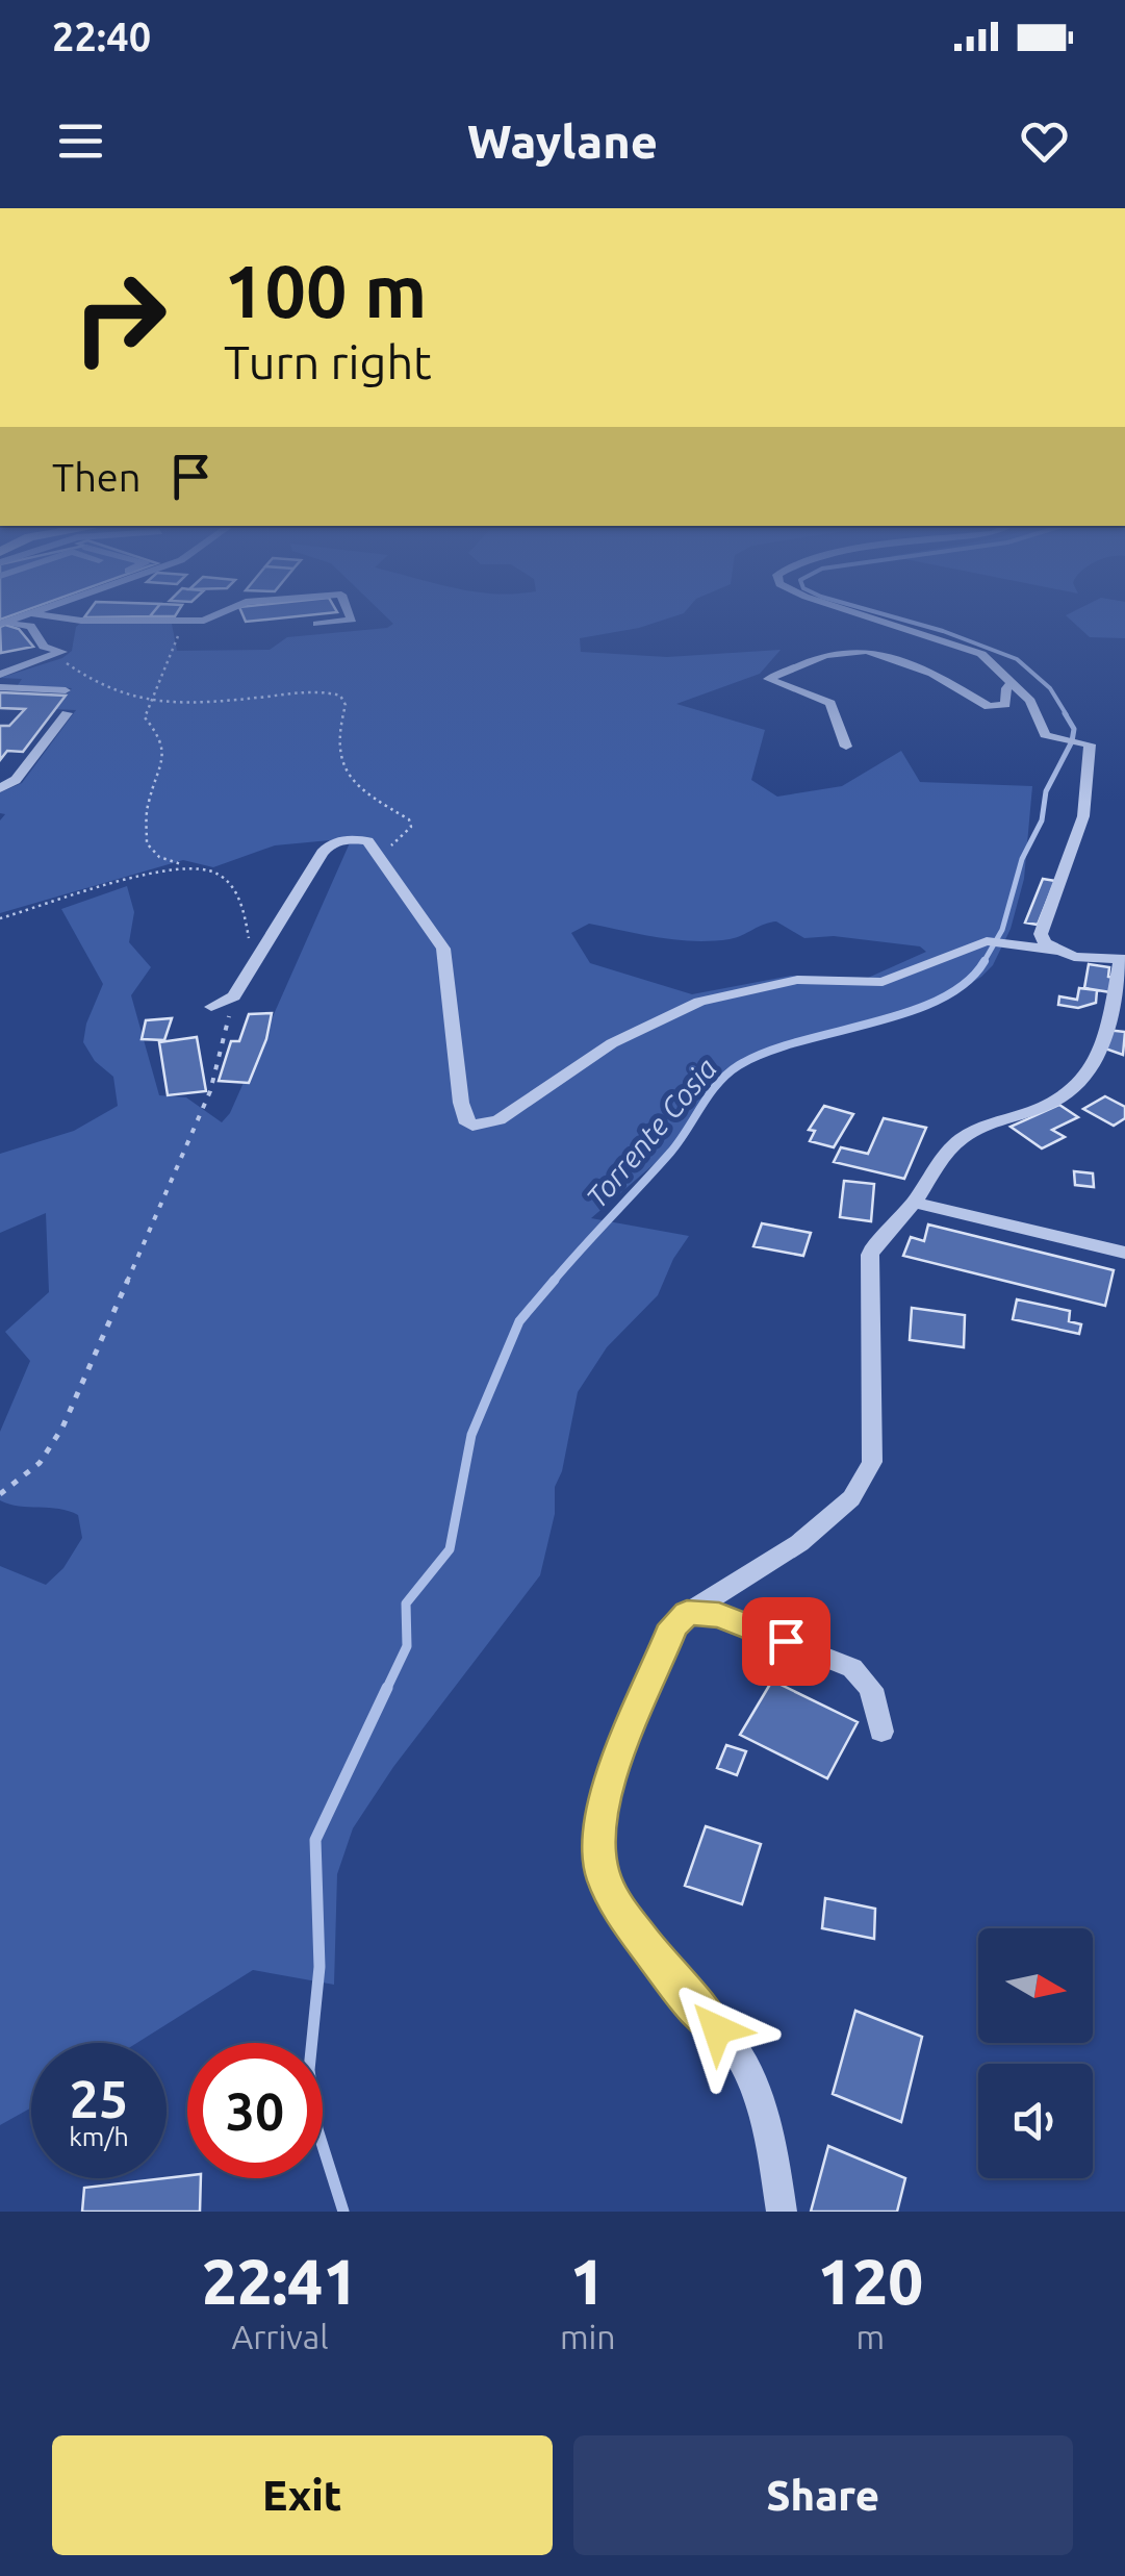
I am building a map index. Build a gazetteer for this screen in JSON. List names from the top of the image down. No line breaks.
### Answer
{"water":["Torrente Cosia"],"north":"right","page":{"status":"22:40","header":"Waylane","turn":["100 m","Turn right"],"then":"Then","speed":"25 km/h","limit":"30","eta":["22:41","Arrival","1","min","120","m"],"buttons":["Exit","Share"]}}
